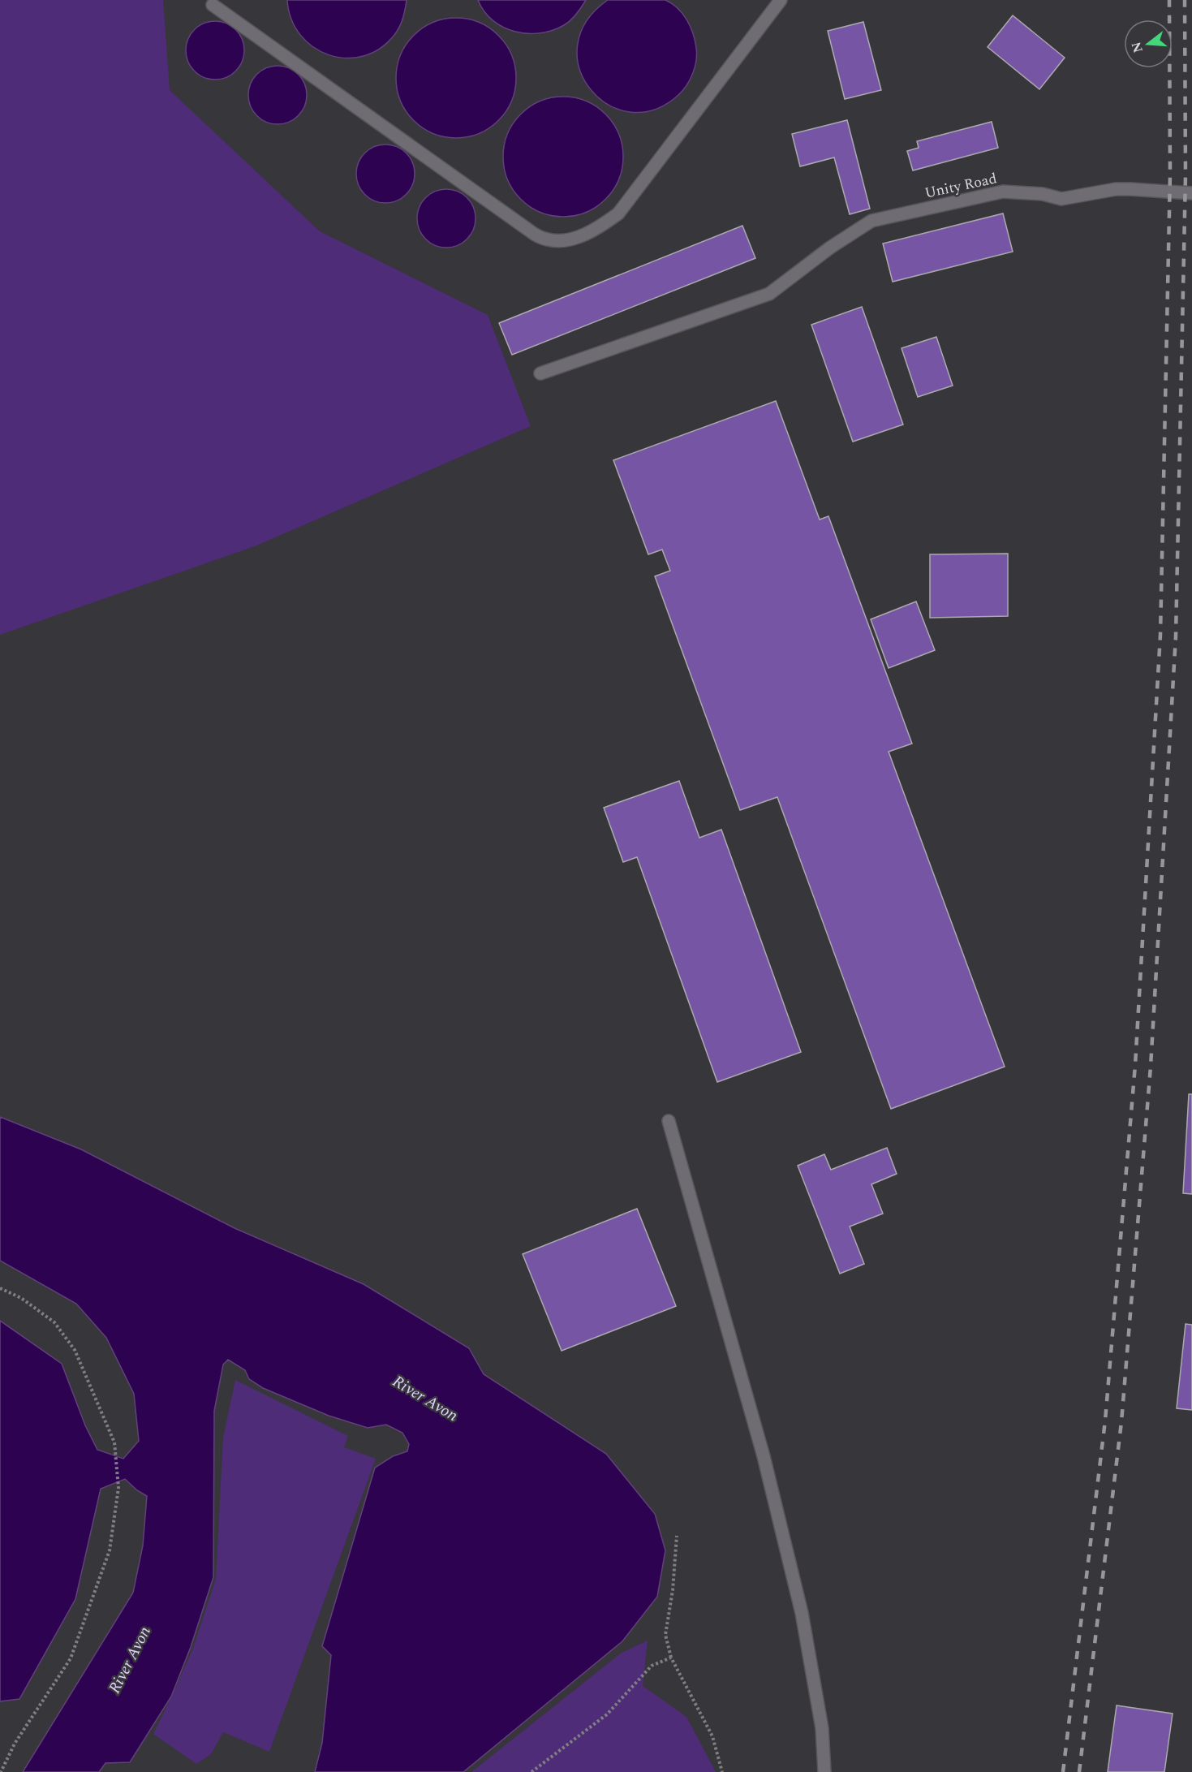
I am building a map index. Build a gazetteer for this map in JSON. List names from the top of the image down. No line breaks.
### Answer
{"streets":{"street":["Unity Road"]},"water":["River Avon"],"north":"left"}
